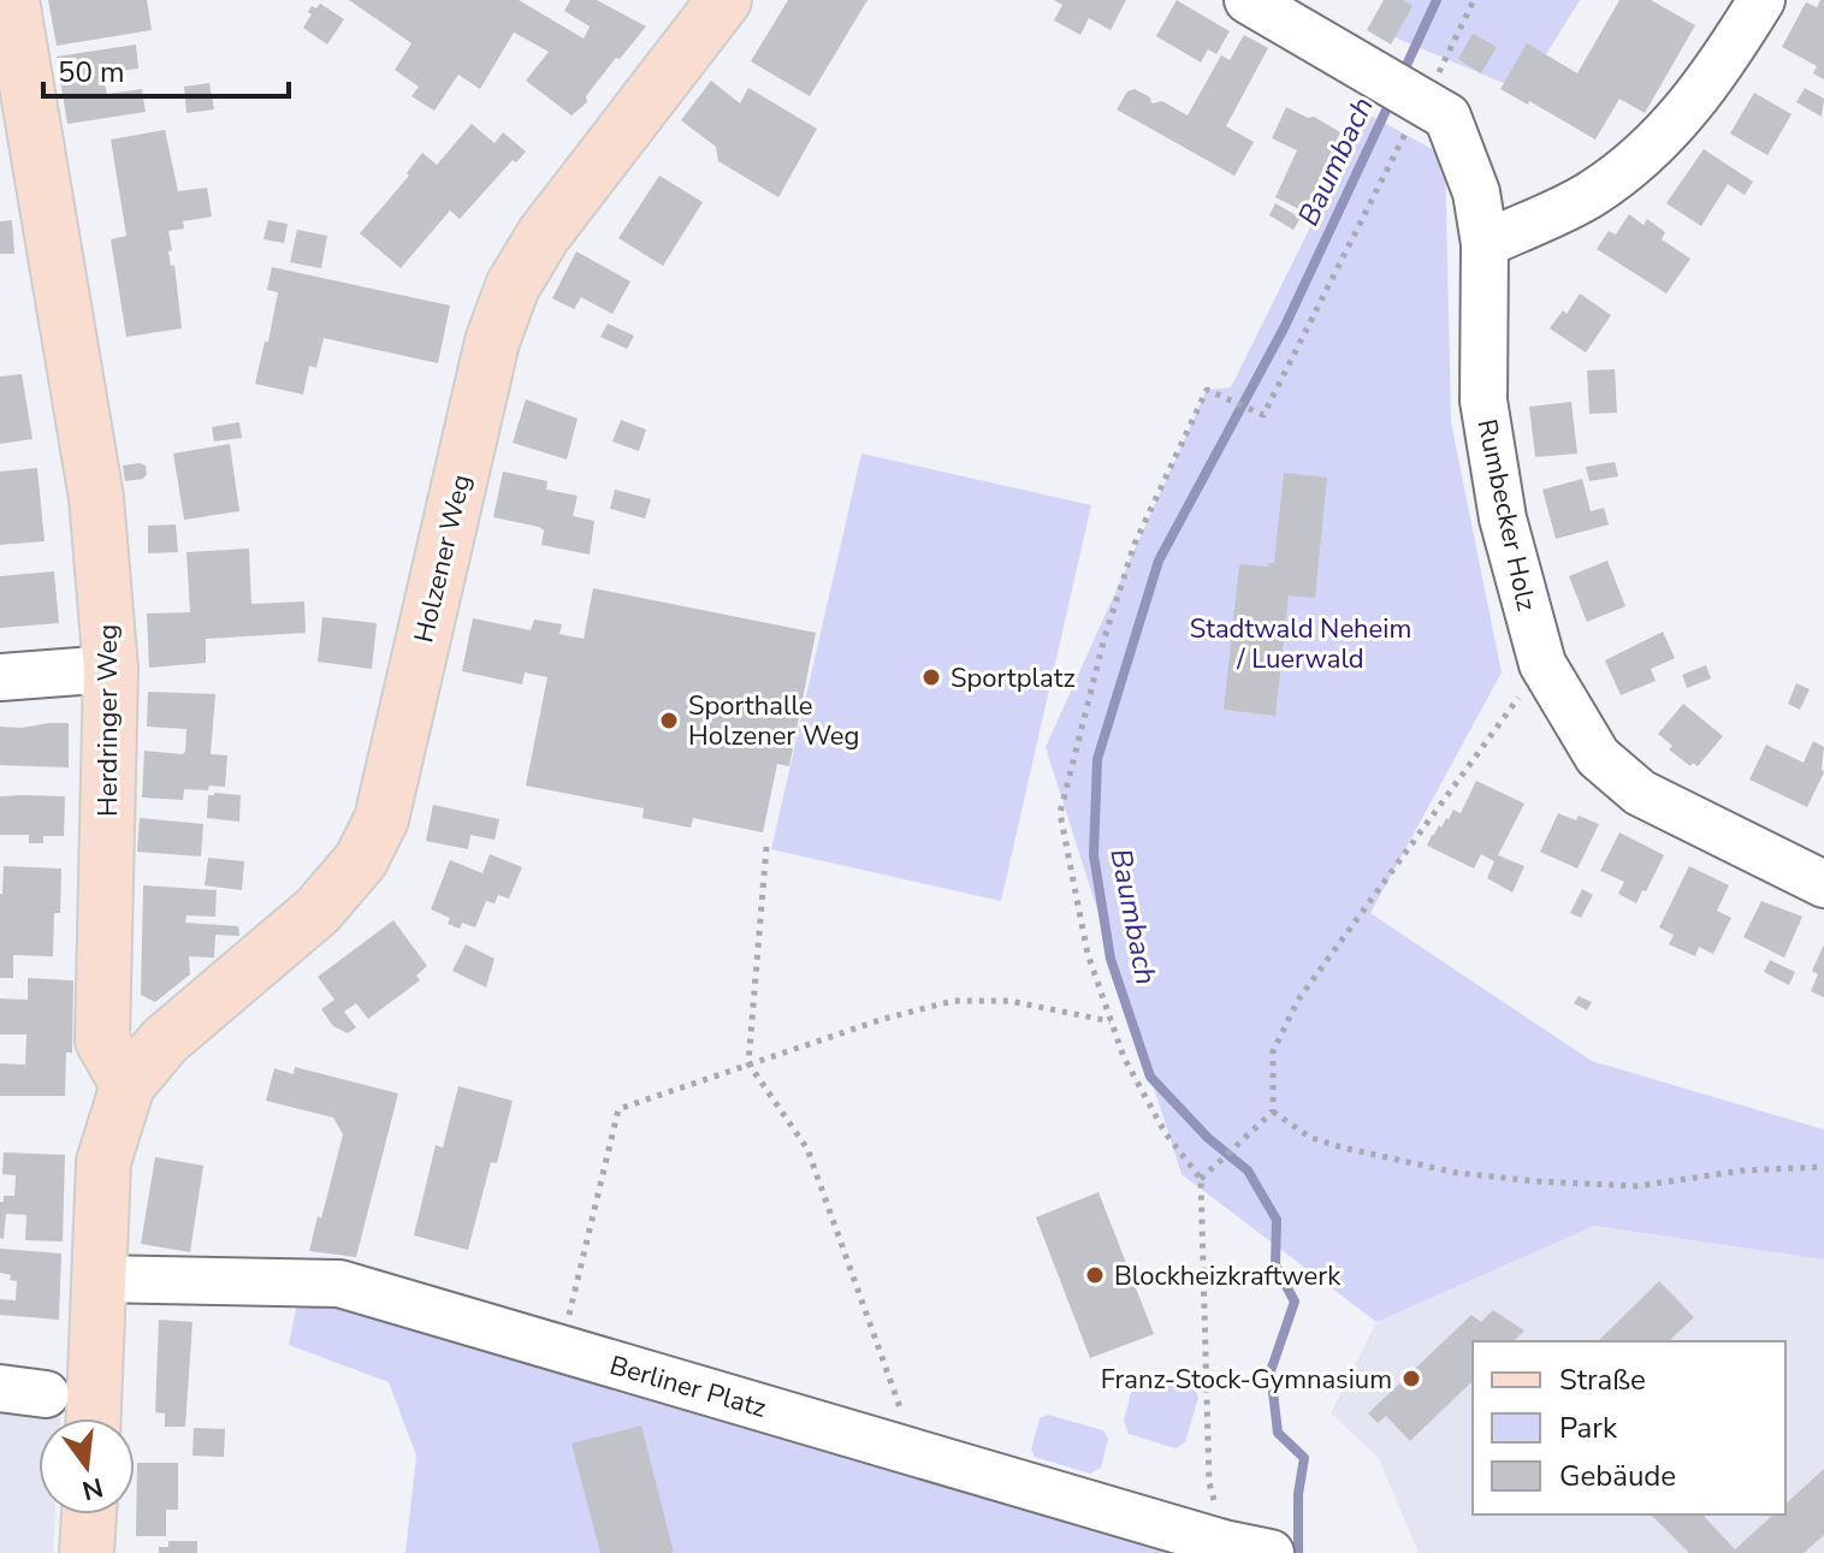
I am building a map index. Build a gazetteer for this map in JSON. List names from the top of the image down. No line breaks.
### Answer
{"streets":{"main road":["Holzener Weg","Herdringer Weg"],"street":["Rumbecker Holz","Berliner Platz"]},"crossings":[["Holzener Weg","Herdringer Weg"]],"water":["Baumbach"],"parks":["Stadtwald Neheim / Luerwald"],"places":["Sportplatz","Sporthalle Holzener Weg","Blockheizkraftwerk","Franz-Stock-Gymnasium"],"legend":["Straße","Park","Gebäude"],"scale_bar":"50 m","north":"bottom"}
